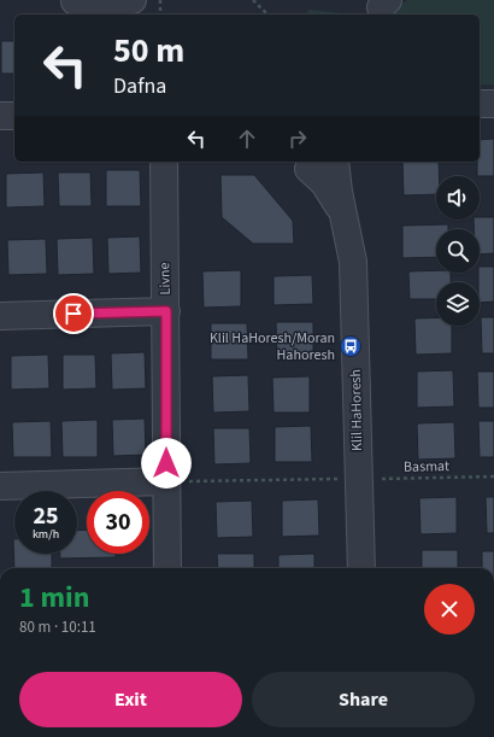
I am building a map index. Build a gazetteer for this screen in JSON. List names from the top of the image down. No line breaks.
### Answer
{"streets":{"street":["Livne","Klil HaHoresh"],"path":["Basmat"]},"crossings":[["Livne","Basmat"],["Klil HaHoresh","Basmat"]],"places":{"bus stop":["Klil HaHoresh/Moran Hahoresh"]},"page":{"turn":["50 m","Dafna"],"speed":"25 km/h","limit":"30","heading":["1 min","80 m · 10:11"],"buttons":["Exit","Share"]}}
